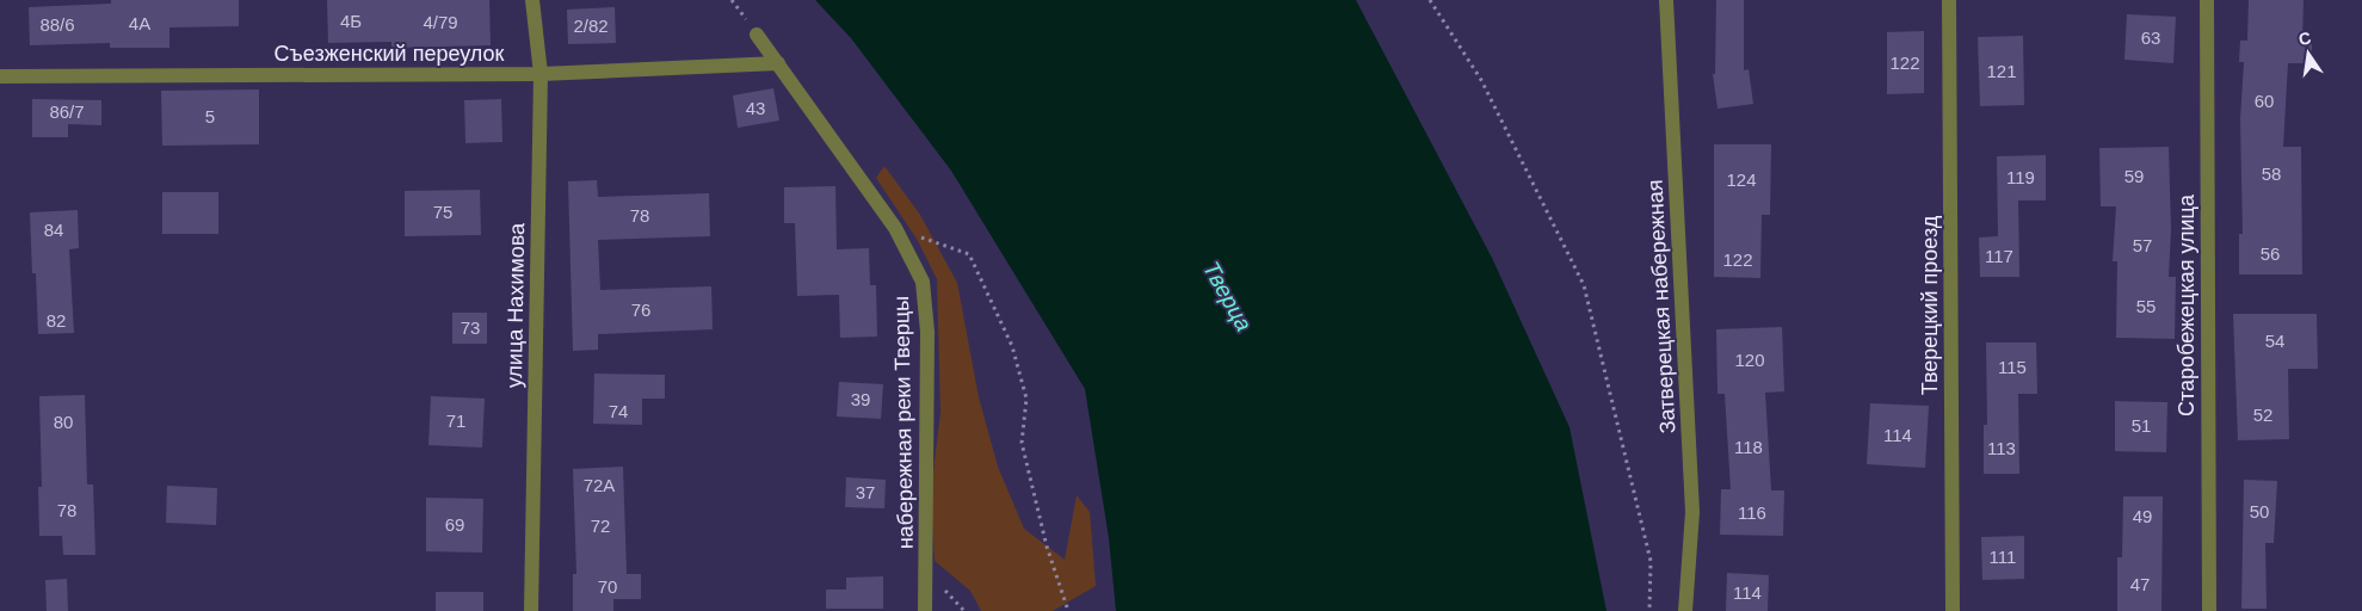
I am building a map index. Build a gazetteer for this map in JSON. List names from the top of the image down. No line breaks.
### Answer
{"streets":{"street":["Съезженский переулок","улица Нахимова","Тверецкий проезд","Старобежецкая улица","Затверецкая набережная","набережная реки Тверцы"]},"crossings":[["Съезженский переулок","улица Нахимова"],["Съезженский переулок","набережная реки Тверцы"]],"water":["Тверца"],"house_numbers":["4Б","4/79","4А","88/6","2/82","63","122","121","60","43","86/7","5","58","59","119","124","75","78","84","57","56","117","122","55","76","82","73","54","120","115","39","74","52","71","80","51","114","118","113","72А","37","78","50","116","49","69","72","111","47","70","114"],"north":"top"}
